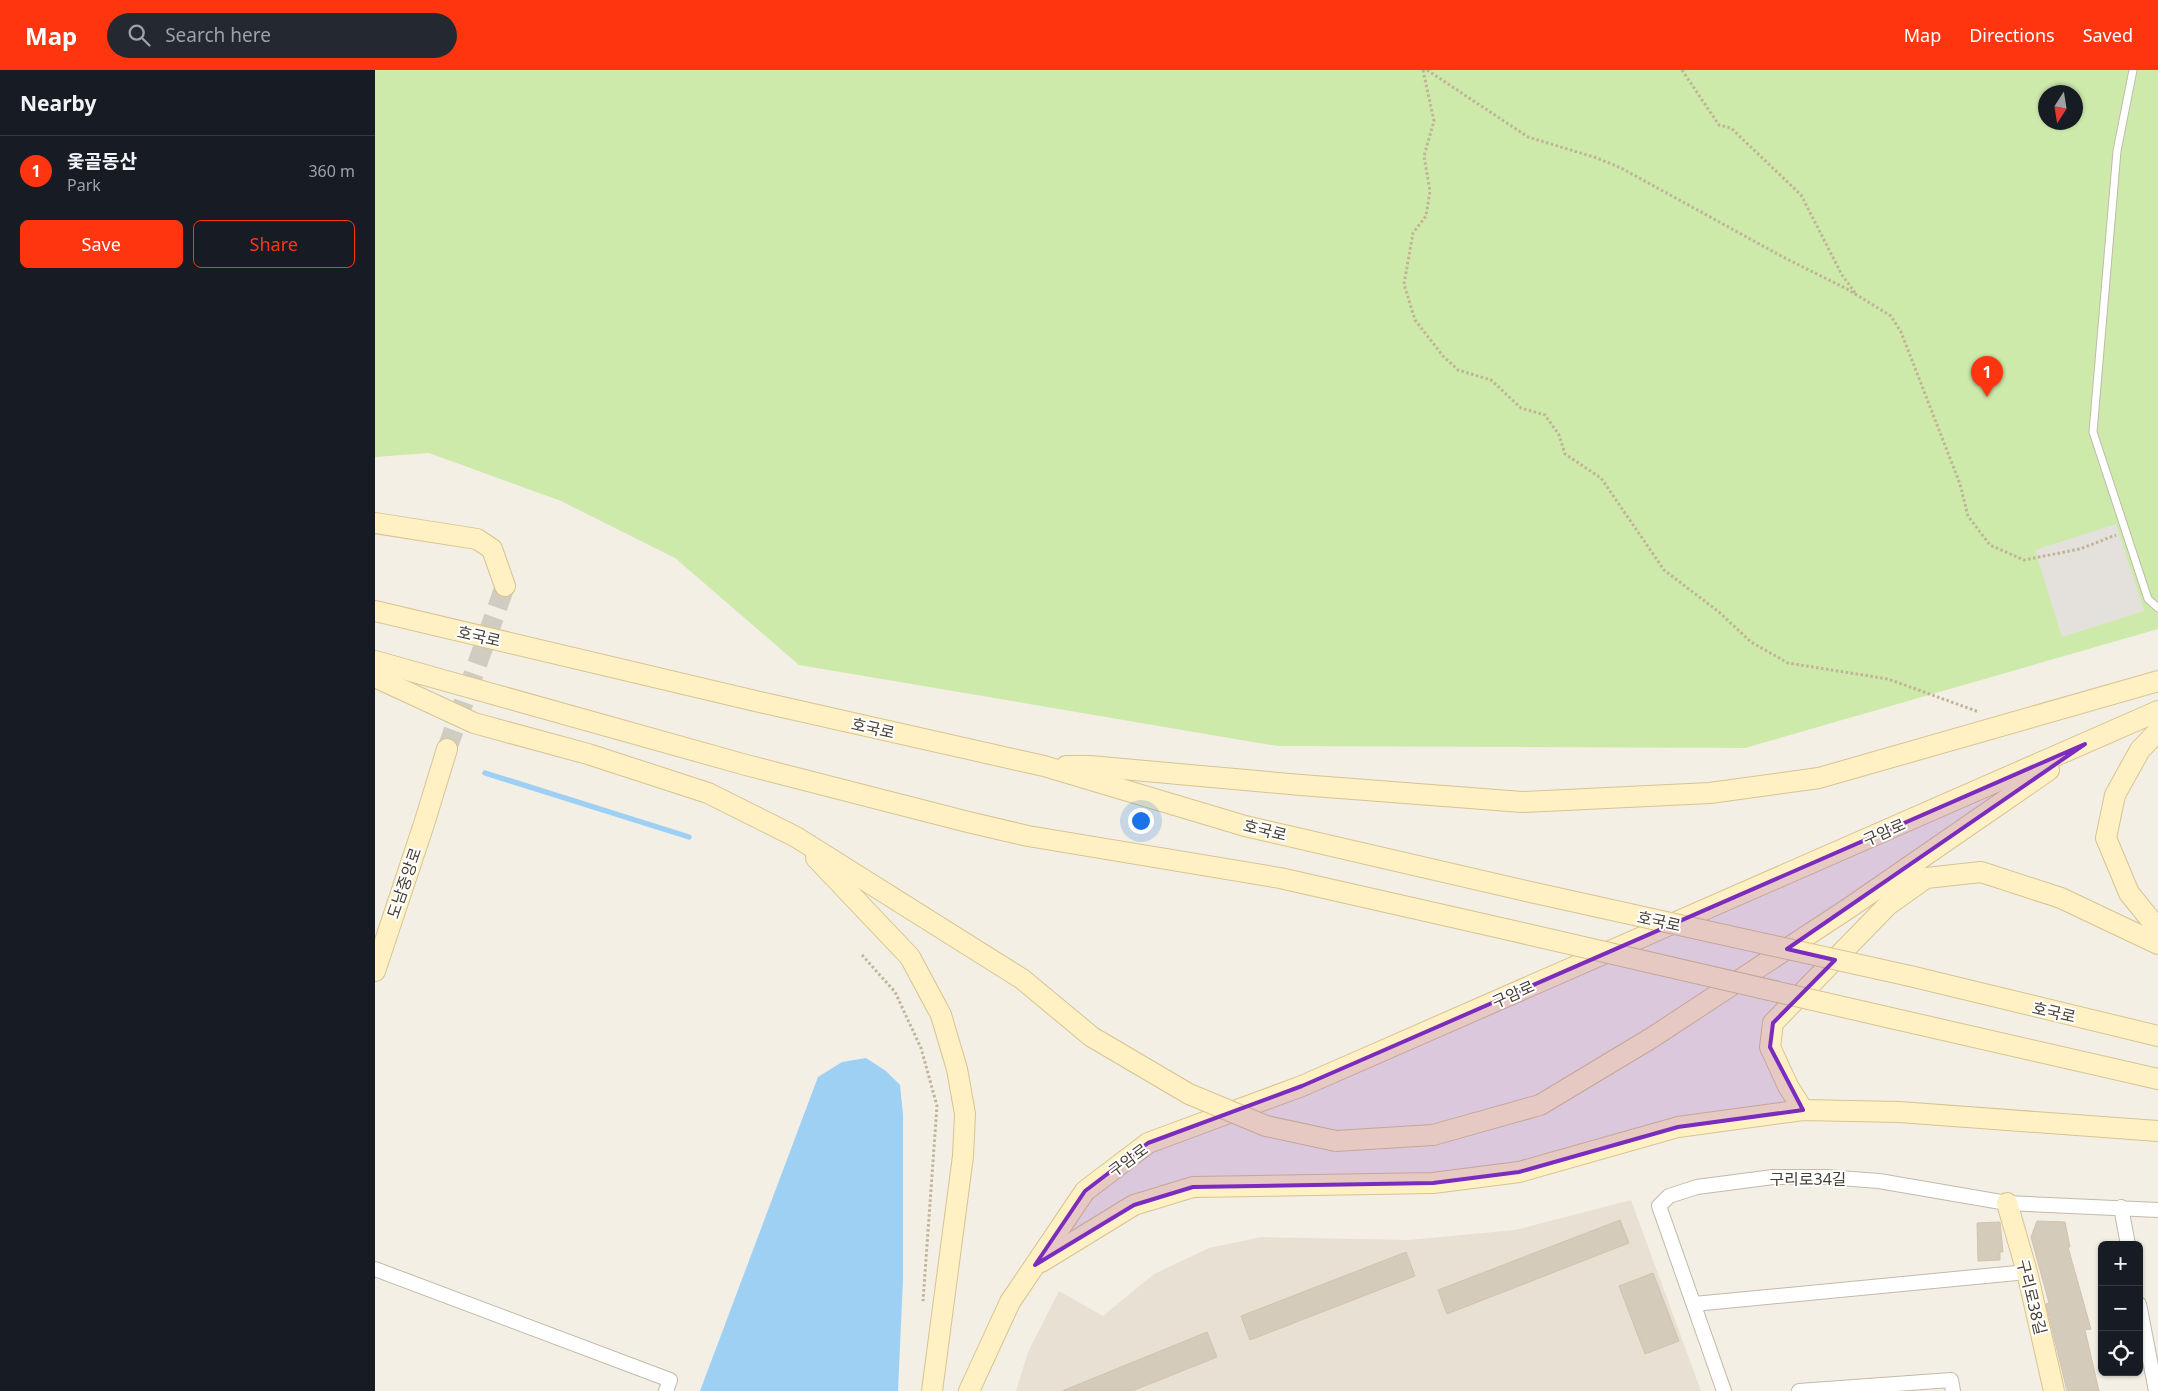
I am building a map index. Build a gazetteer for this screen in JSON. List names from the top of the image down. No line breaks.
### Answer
{"streets":{"main road":["호국로","구암로","도남중앙로","구리로38길"],"street":["구리로34길"]},"crossings":[["구리로34길","구리로38길"]],"north":"bottom","page":{"header":"Map","search":"Search here","nav":["Map","Directions","Saved"],"heading":"Nearby","list":[{"mark":"1","name":"옻골동산","note":"Park","value":"360 m"}],"buttons":["Save","Share"],"pins":"1","map_buttons":["+","−"]}}
